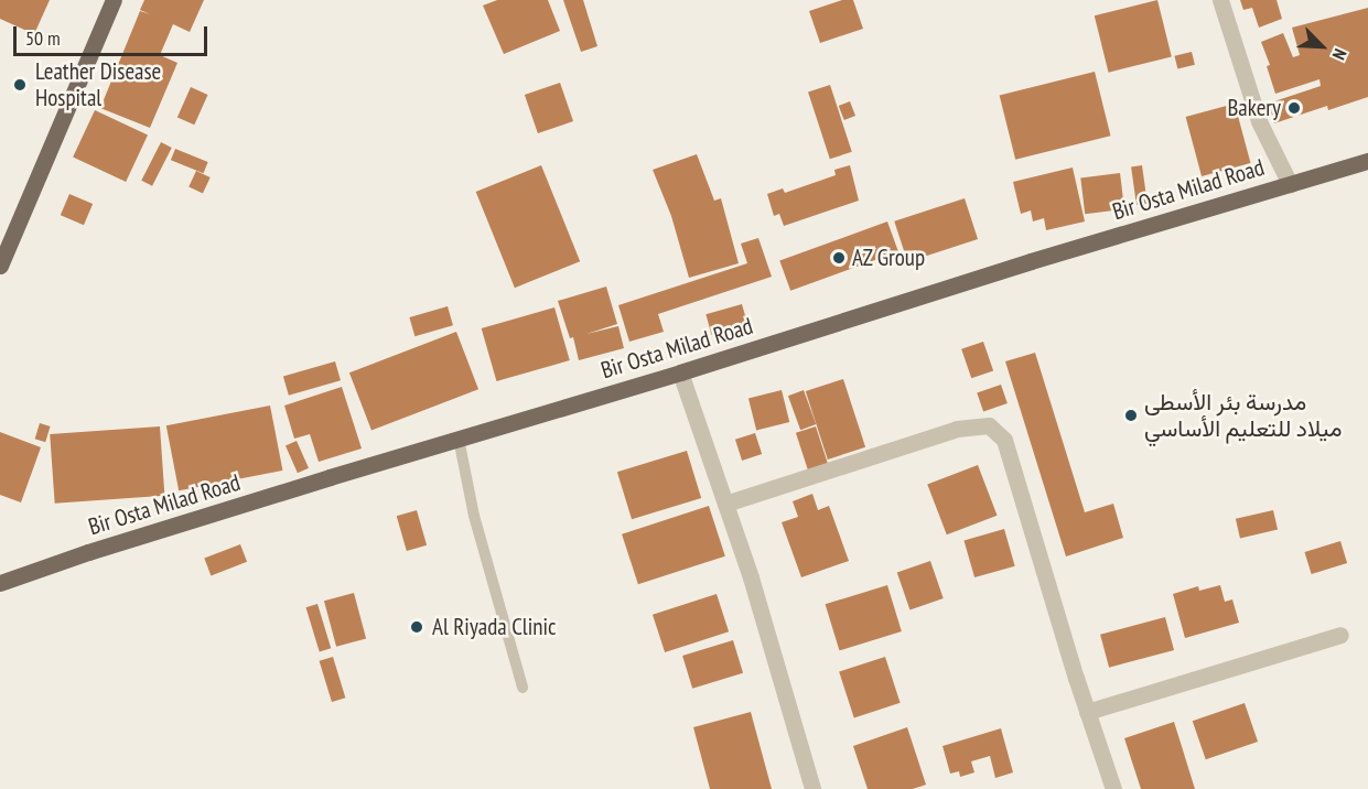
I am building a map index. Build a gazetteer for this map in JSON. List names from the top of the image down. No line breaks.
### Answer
{"streets":{"main road":["Bir Osta Milad Road"]},"places":["Leather Disease Hospital","Bakery","AZ Group","مدرسة بئر الأسطى ميلاد للتعليم الأساسي","Al Riyada Clinic"],"scale_bar":"50 m","north":"bottom right"}
